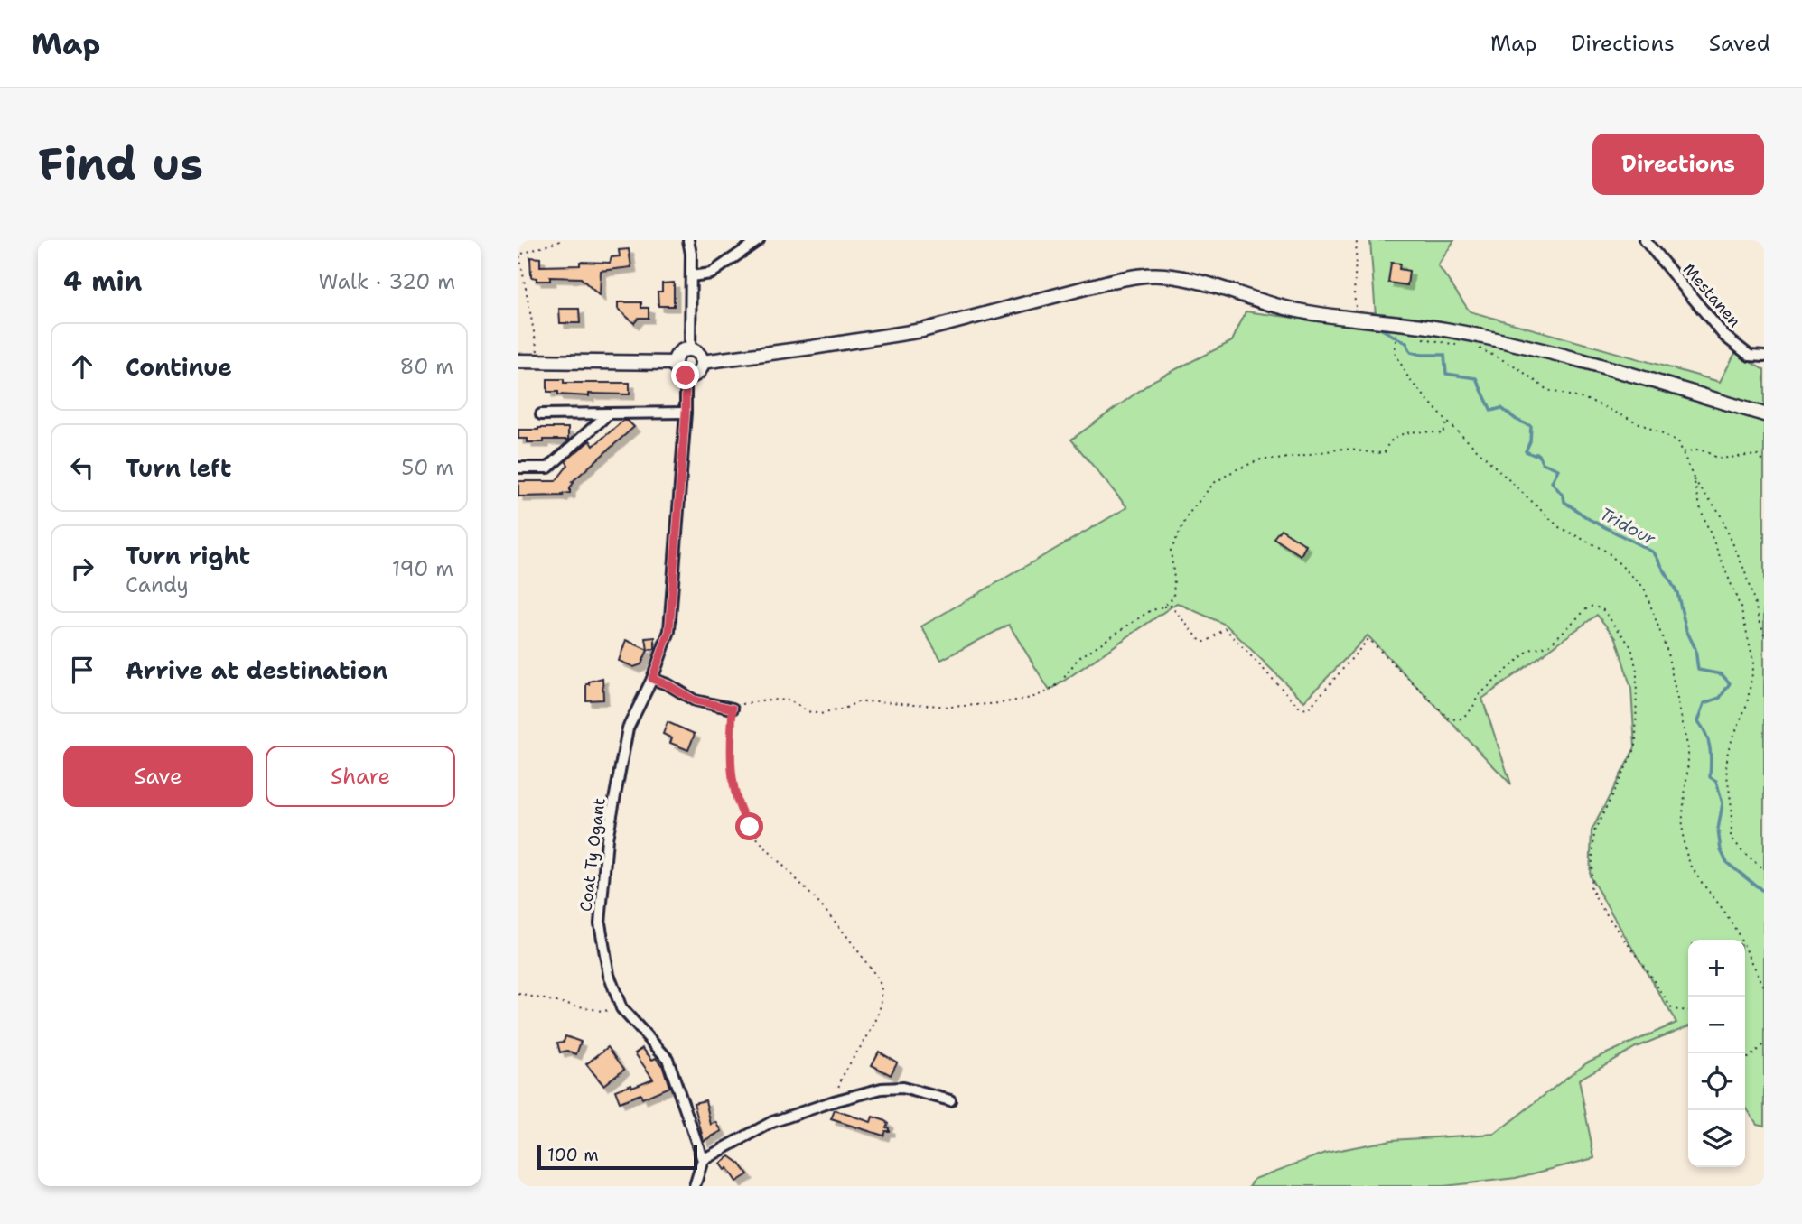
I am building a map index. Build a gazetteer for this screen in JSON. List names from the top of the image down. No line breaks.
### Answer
{"streets":{"street":["Mestanen","Coat Ty Ogant"]},"water":["Tridour"],"scale_bar":"100 m","page":{"header":"Map","nav":["Map","Directions","Saved"],"buttons":["Directions",["Save","Share"]],"title":"Find us","heading":["4 min","Walk · 320 m"],"list":[["Continue","80 m"],["Turn left","50 m"],["Turn right","Candy","190 m"],"Arrive at destination"],"map_buttons":["+","−"],"scale":"100 m"}}
